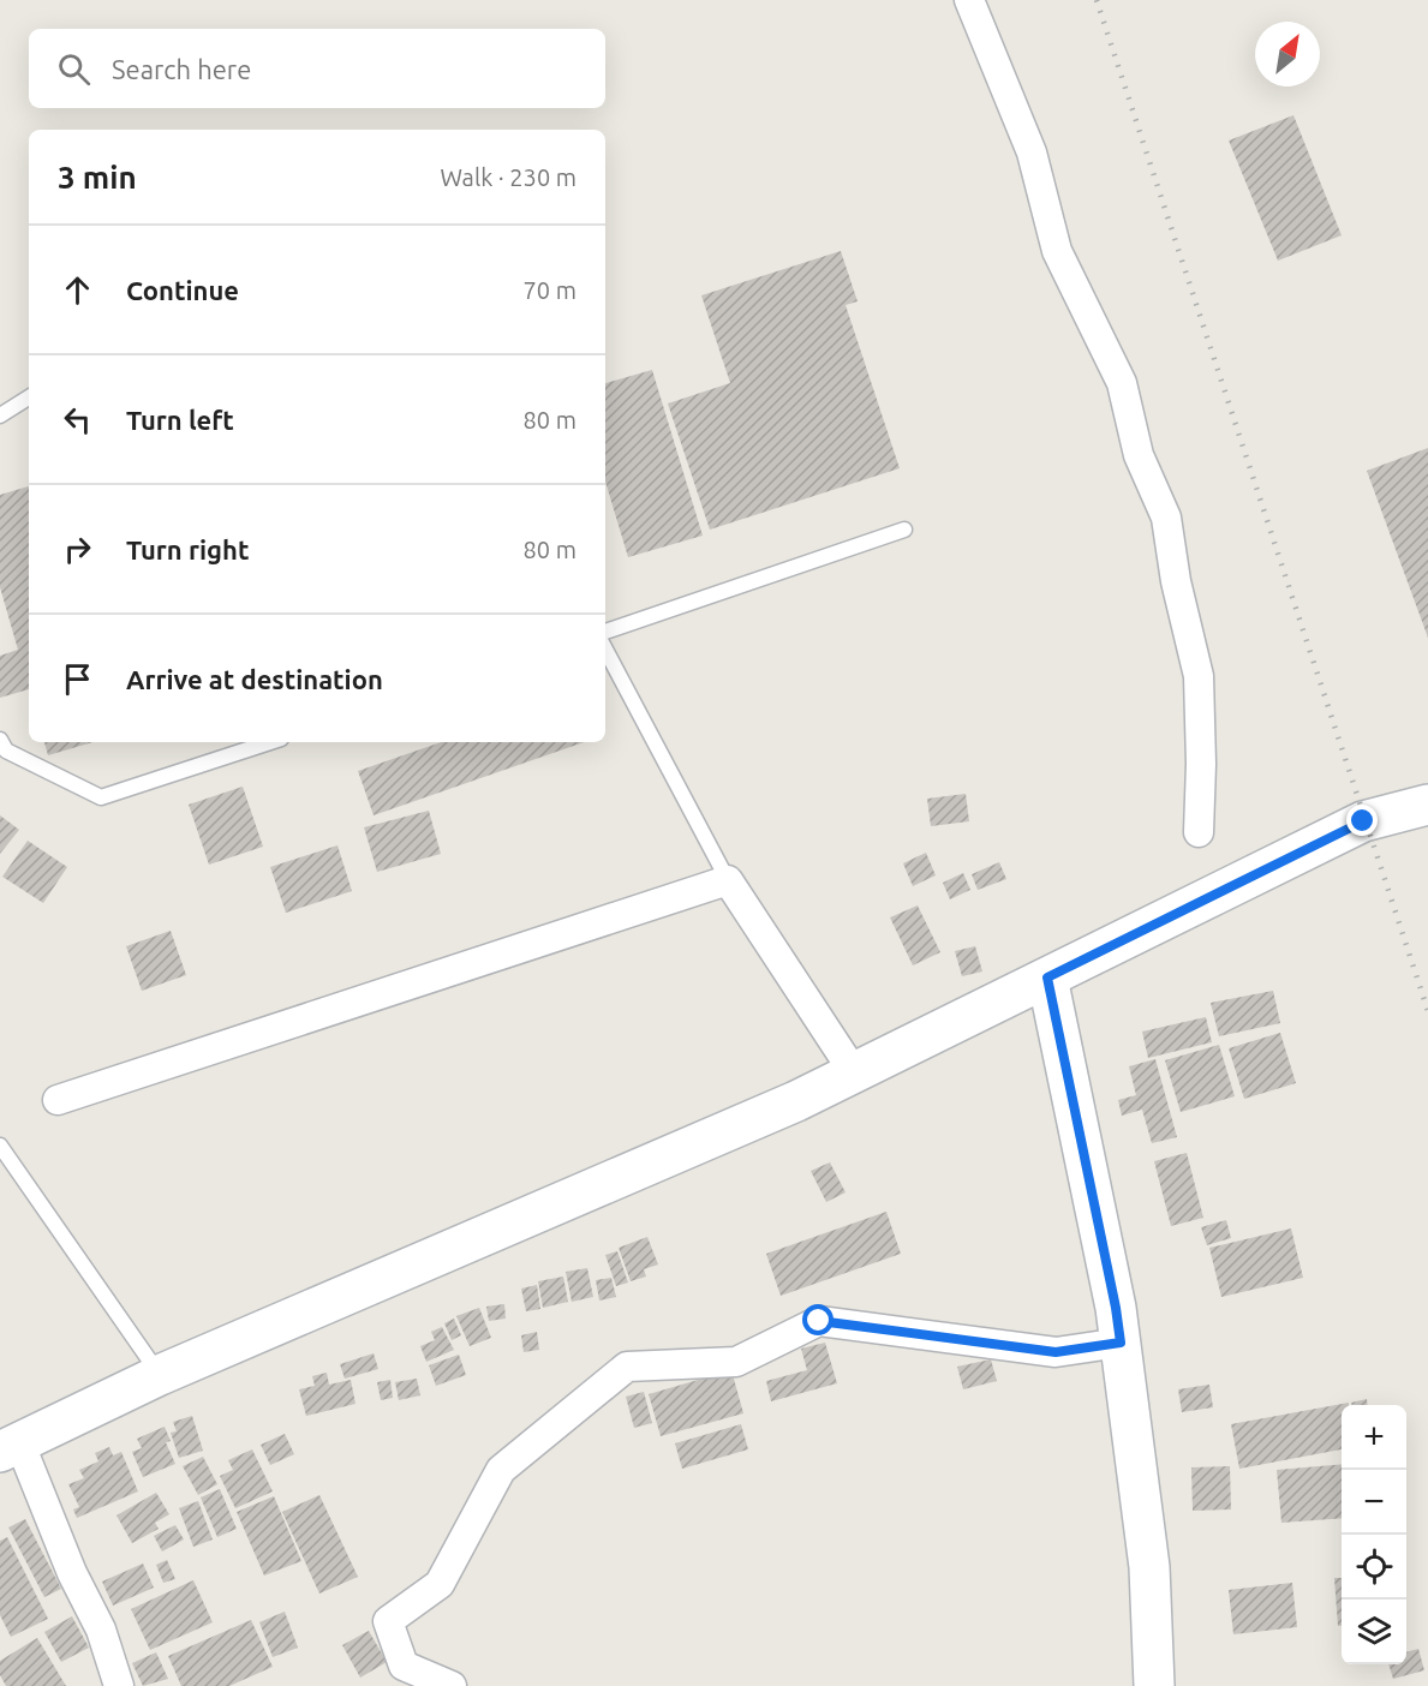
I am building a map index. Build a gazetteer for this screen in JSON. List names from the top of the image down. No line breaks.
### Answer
{"north":"top right","page":{"search":"Search here","heading":["3 min","Walk · 230 m"],"list":[["Continue","70 m"],["Turn left","80 m"],["Turn right","80 m"],"Arrive at destination"],"map_buttons":["+","−"]}}
